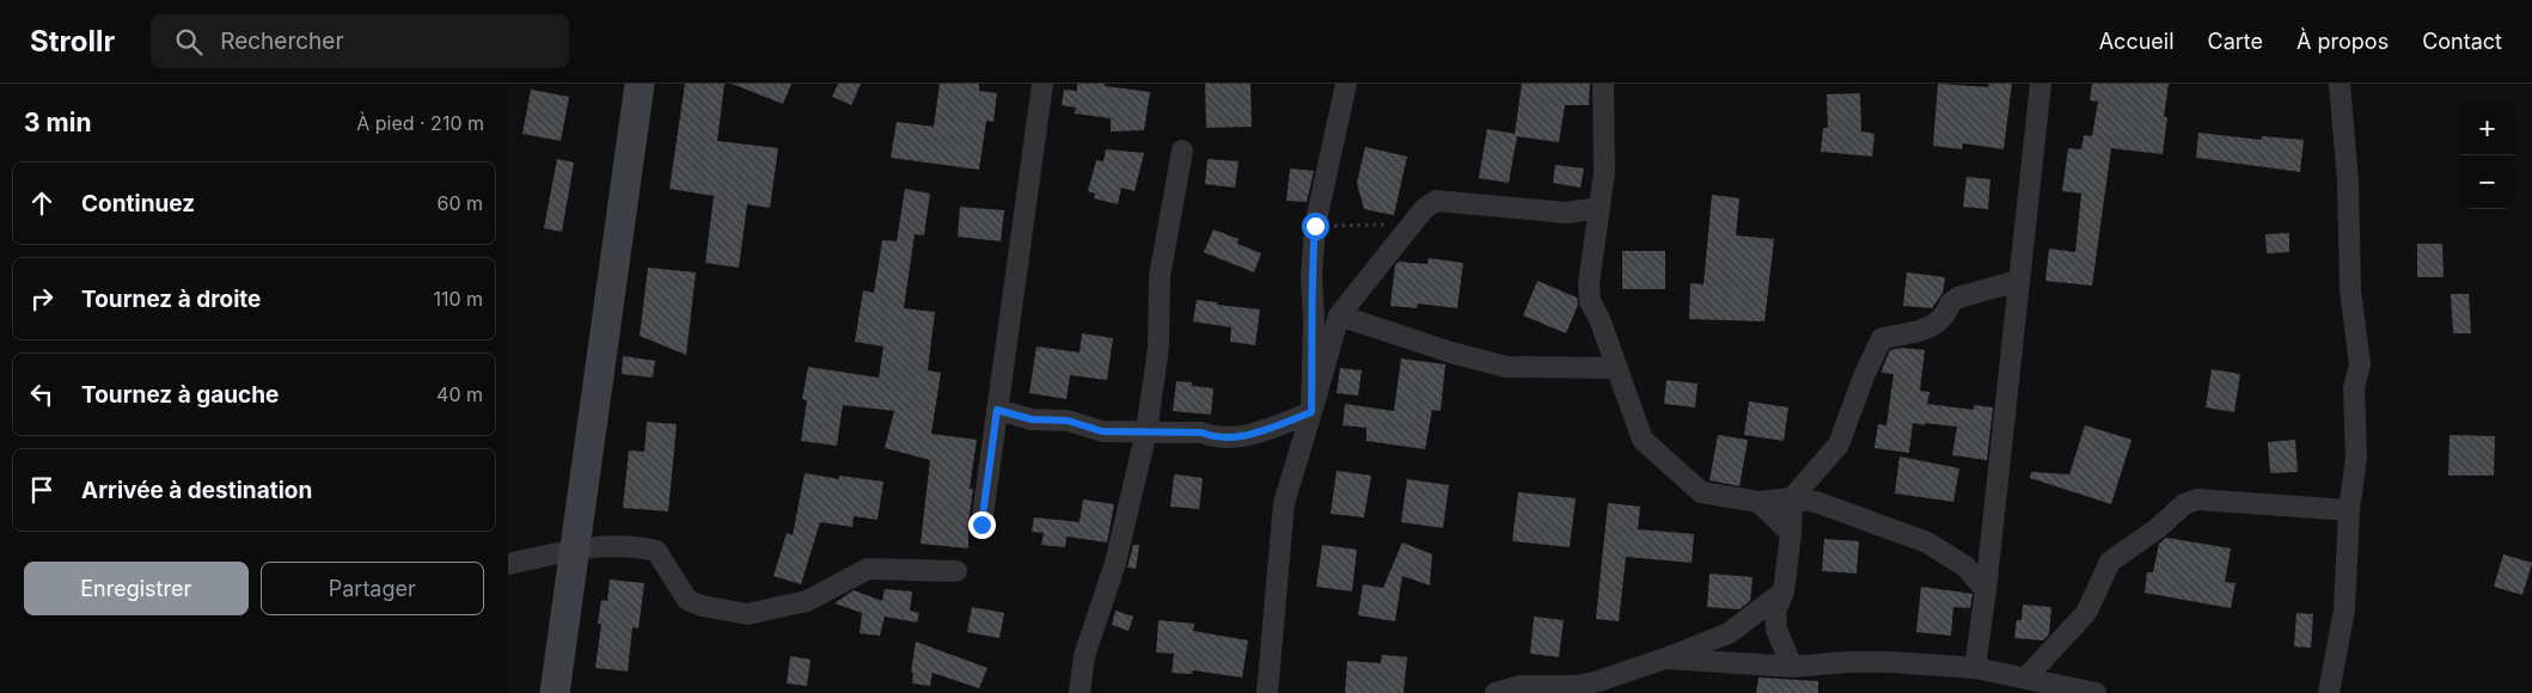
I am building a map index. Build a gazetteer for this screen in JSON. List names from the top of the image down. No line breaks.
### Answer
{"page":{"header":"Strollr","search":"Rechercher","nav":["Accueil","Carte","À propos","Contact"],"heading":["3 min","À pied · 210 m"],"map_buttons":["+","−"],"list":[["Continuez","60 m"],["Tournez à droite","110 m"],["Tournez à gauche","40 m"],"Arrivée à destination"],"buttons":["Enregistrer","Partager"]}}
